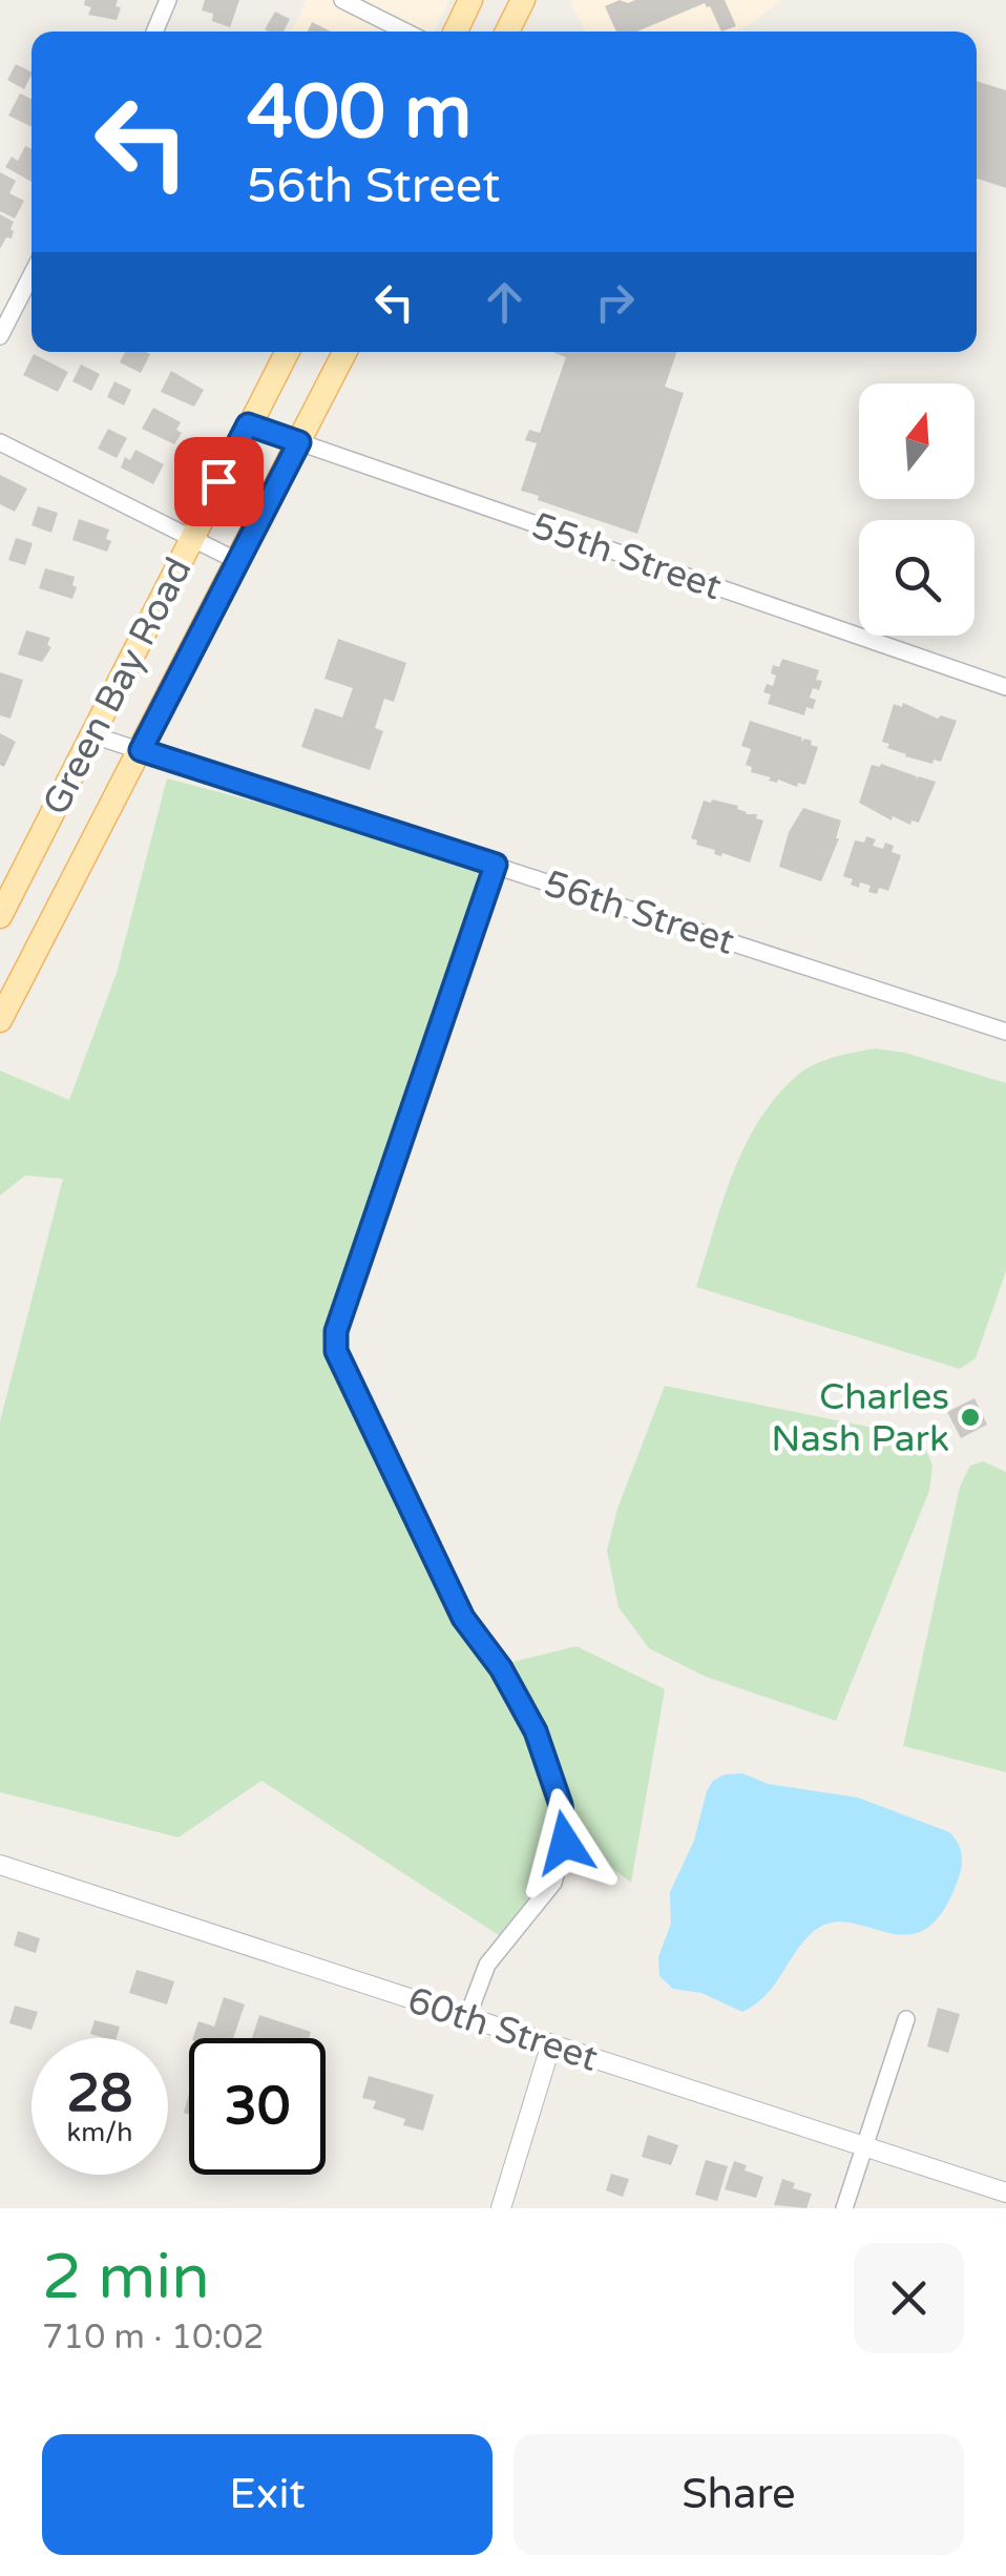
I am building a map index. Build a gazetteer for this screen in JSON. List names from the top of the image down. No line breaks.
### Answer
{"streets":{"main road":["Green Bay Road"],"street":["55th Street","56th Street","60th Street"]},"crossings":[["55th Street","Green Bay Road"],["Green Bay Road","56th Street"]],"places":["Charles Nash Park"],"north":"top","page":{"turn":["400 m","56th Street"],"speed":"28 km/h","limit":"30","heading":["2 min","710 m · 10:02"],"buttons":["Exit","Share"]}}
